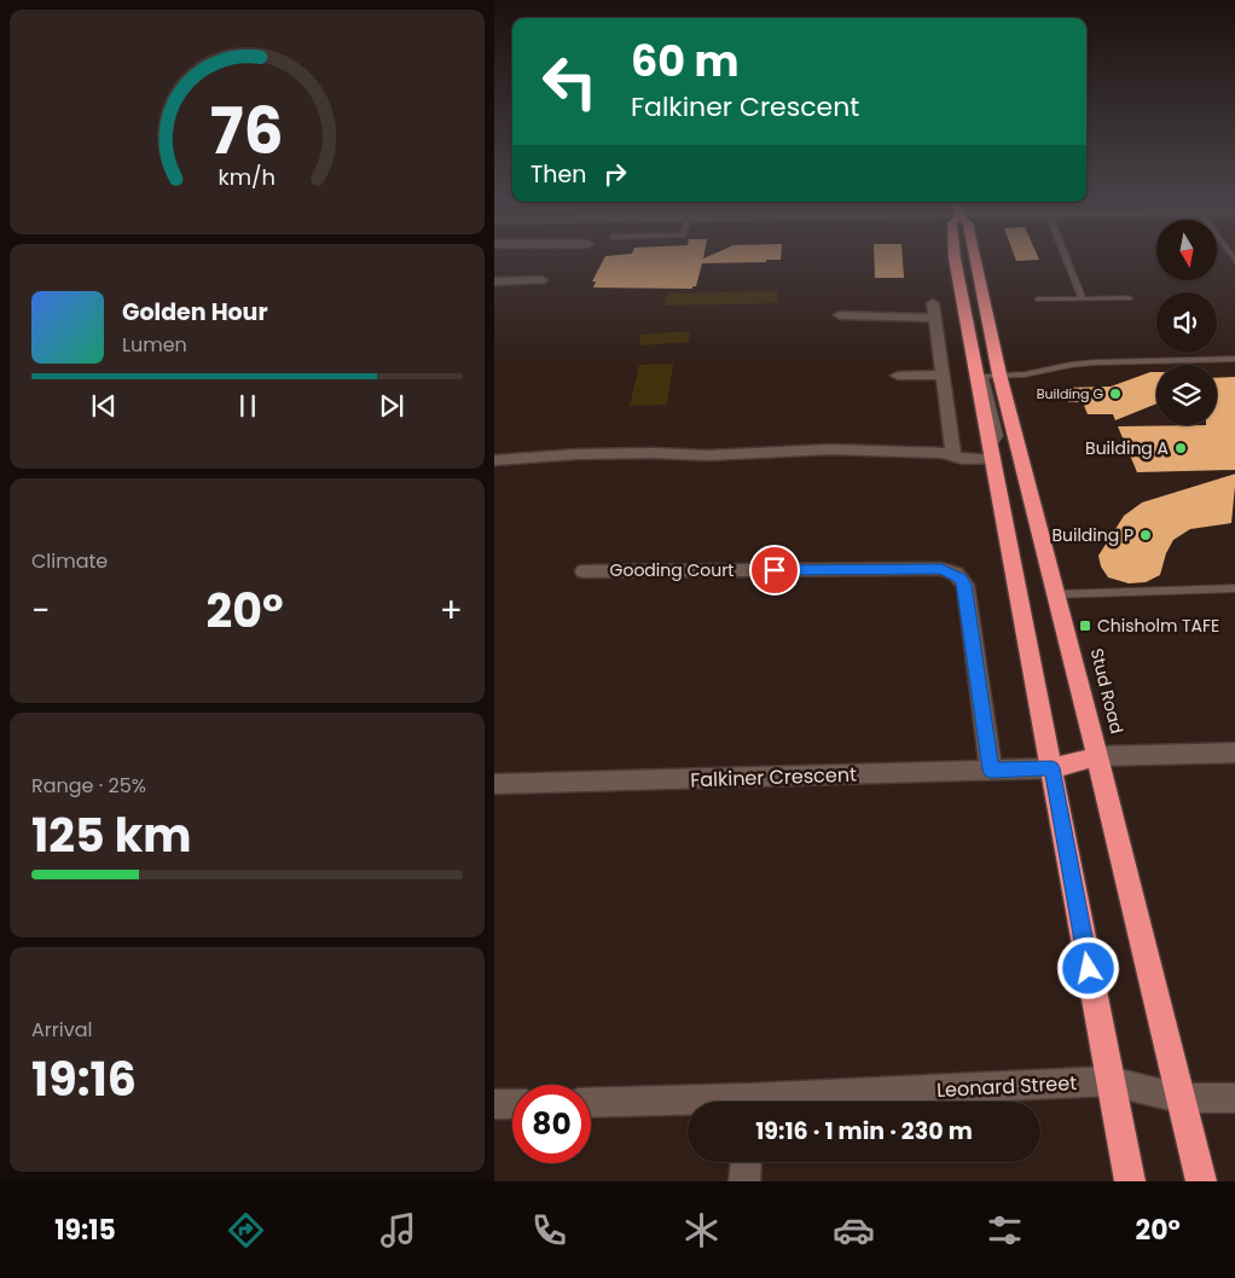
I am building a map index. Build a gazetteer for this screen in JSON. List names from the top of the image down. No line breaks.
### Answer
{"streets":{"highway":["Stud Road"],"street":["Gooding Court","Falkiner Crescent","Leonard Street"]},"crossings":[["Gooding Court","Falkiner Crescent"],["Stud Road","Falkiner Crescent"],["Stud Road","Leonard Street"]],"places":{"other":["Building G","Building A","Building P"],"transit":["Chisholm TAFE"]},"north":"bottom","page":{"turn":["60 m","Falkiner Crescent"],"then":"Then","song":["Golden Hour","Lumen"],"tile":["Climate",["Range · 25%","125 km"],["Arrival","19:16"]],"heat":["−","20°","+"],"limit":"80","trip":"19:16 · 1 min · 230 m","tabs":["19:15","20°"],"gauge":["76","km/h"]}}
